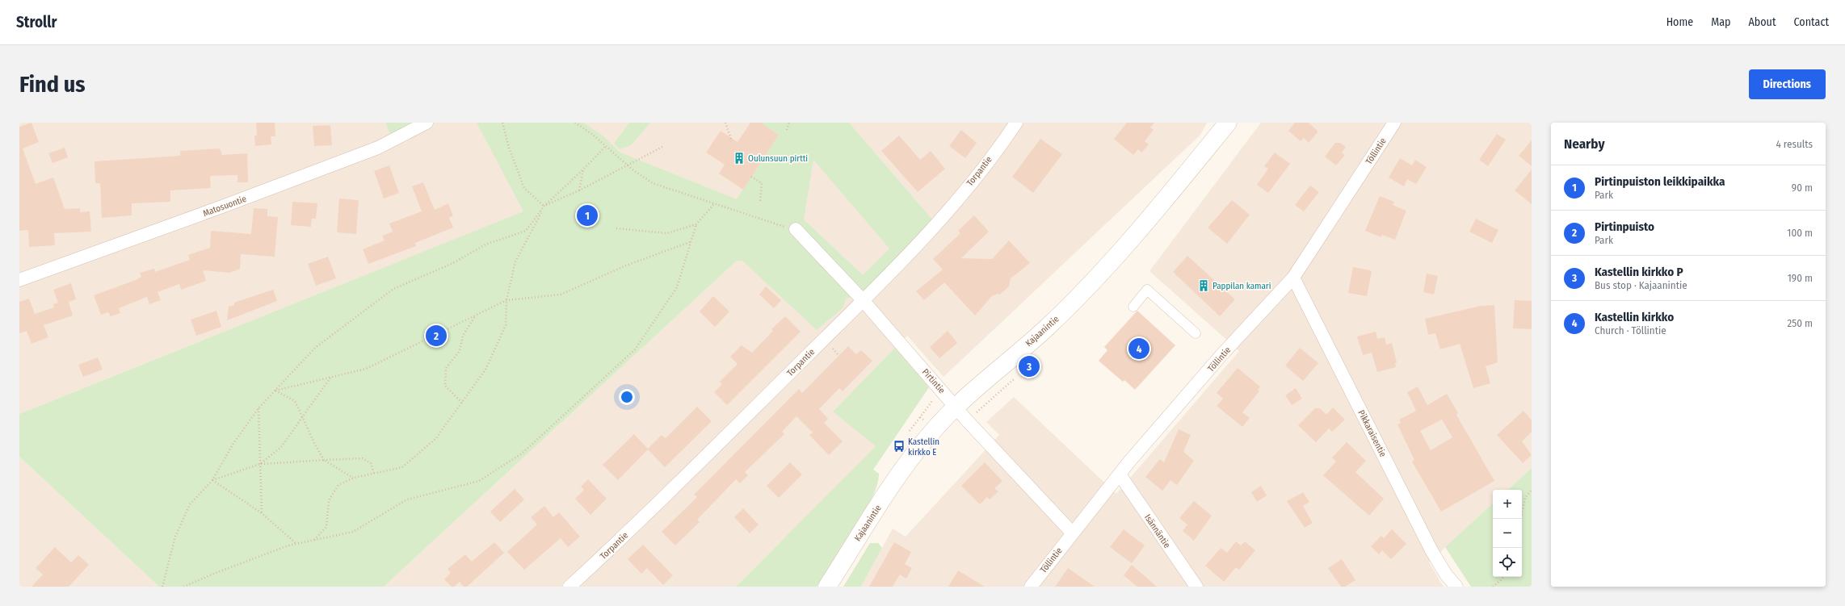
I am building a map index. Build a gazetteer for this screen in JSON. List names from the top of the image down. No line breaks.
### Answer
{"streets":{"main road":["Kajaanintie"],"street":["Töllintie","Torpantie","Matosuontie","Pirtintie","Pikkaraisentie","Isännäntie"]},"crossings":[["Töllintie","Pirtintie"],["Töllintie","Pikkaraisentie"],["Töllintie","Isännäntie"],["Torpantie","Pirtintie"],["Kajaanintie","Pirtintie"]],"places":{"building":["Oulunsuun pirtti","Pappilan kamari"],"bus stop":["Kastellin kirkko E"]},"page":{"header":"Strollr","nav":["Home","Map","About","Contact"],"buttons":"Directions","title":"Find us","heading":["Nearby","4 results"],"list":[{"mark":"1","name":"Pirtinpuiston leikkipaikka","note":"Park","value":"90 m"},{"mark":"2","name":"Pirtinpuisto","note":"Park","value":"100 m"},{"mark":"3","name":"Kastellin kirkko P","note":"Bus stop · Kajaanintie","value":"190 m"},{"mark":"4","name":"Kastellin kirkko","note":"Church · Töllintie","value":"250 m"}],"pins":["1","2","4","3"],"map_buttons":["+","−"]}}
